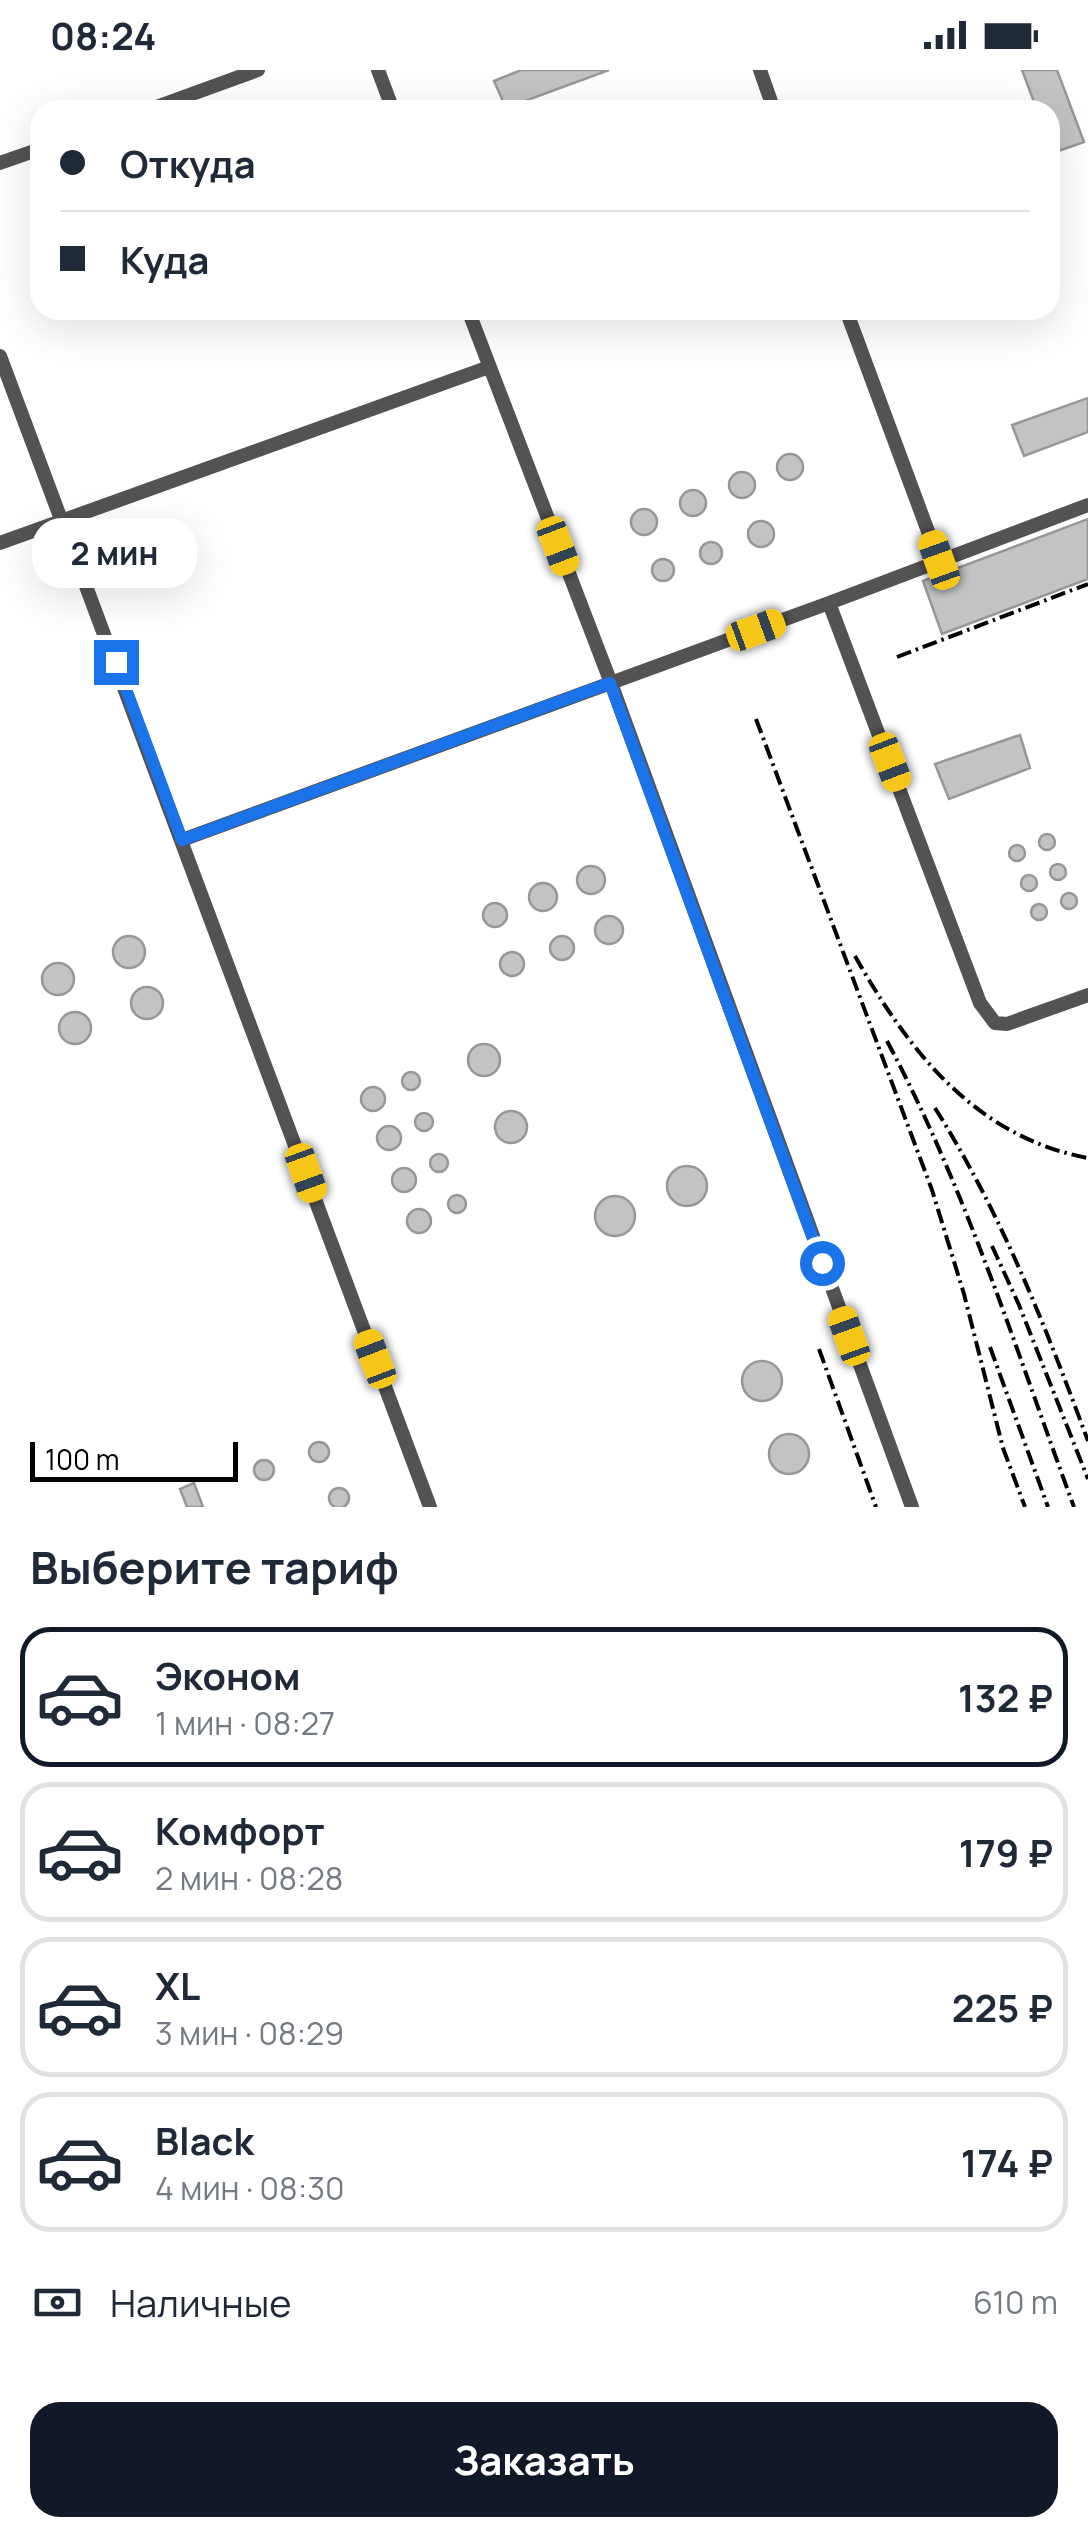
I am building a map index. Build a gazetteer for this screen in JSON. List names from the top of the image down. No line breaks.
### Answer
{"scale_bar":"100 m","page":{"status":"08:24","banner":["Откуда","Куда"],"bubble":"2 мин","scale":"100 m","heading":"Выберите тариф","list":[{"name":"Эконом","note":"1 мин · 08:27","value":"132 ₽"},{"name":"Комфорт","note":"2 мин · 08:28","value":"179 ₽"},{"name":"XL","note":"3 мин · 08:29","value":"225 ₽"},{"name":"Black","note":"4 мин · 08:30","value":"174 ₽"}],"pay":["Наличные","610 m"],"buttons":"Заказать"}}
